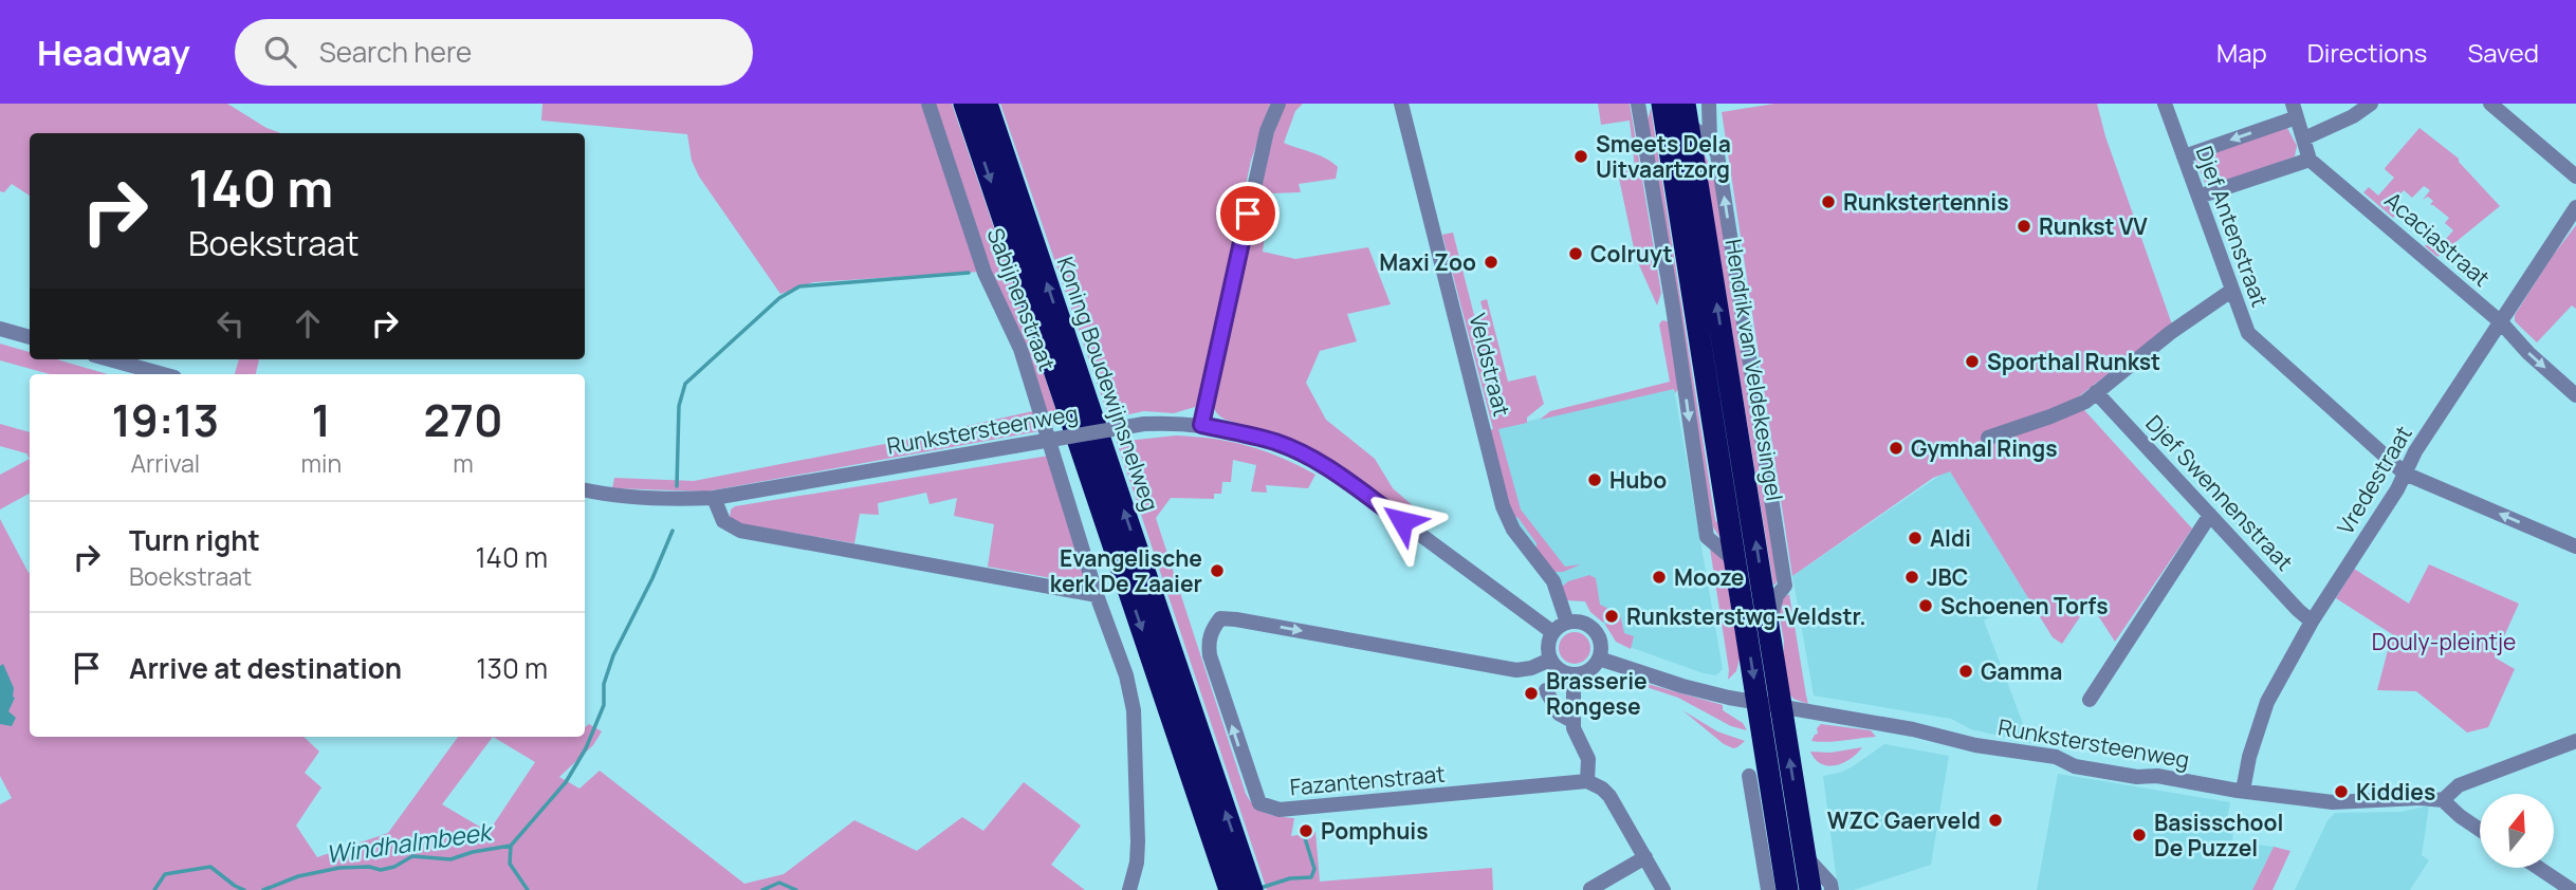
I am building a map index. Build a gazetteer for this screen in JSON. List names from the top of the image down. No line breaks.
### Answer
{"streets":{"highway":["Hendrik van Veldekesingel","Koning Boudewijnsnelweg"],"street":["Djef Antenstraat","Acaciastraat","Sabijnenstraat","Veldstraat","Runkstersteenweg","Vredestraat","Djef Swennenstraat","Fazantenstraat"]},"crossings":[["Djef Antenstraat","Vredestraat"],["Acaciastraat","Vredestraat"],["Veldstraat","Runkstersteenweg"],["Veldstraat","Fazantenstraat"],["Hendrik van Veldekesingel","Runkstersteenweg"],["Runkstersteenweg","Vredestraat"],["Runkstersteenweg","Fazantenstraat"],["Vredestraat","Djef Swennenstraat"]],"water":["Windhalmbeek"],"parks":["Douly-pleintje"],"places":["Smeets Dela Uitvaartzorg","Runkstertennis","Runkst VV","Colruyt","Maxi Zoo","Sporthal Runkst","Gymhal Rings","Hubo","Aldi","Evangelische kerk De Zaaier","Mooze","JBC","Schoenen Torfs","Runksterstwg-Veldstr.","Gamma","Brasserie Rongese","Kiddies","WZC Gaerveld","Pomphuis","Basisschool De Puzzel"],"north":"top","page":{"header":"Headway","search":"Search here","nav":["Map","Directions","Saved"],"turn":["140 m","Boekstraat"],"eta":["19:13","Arrival","1","min","270","m"],"list":[{"name":"Turn right","note":"Boekstraat","value":"140 m"},{"name":"Arrive at destination","value":"130 m"}]}}
